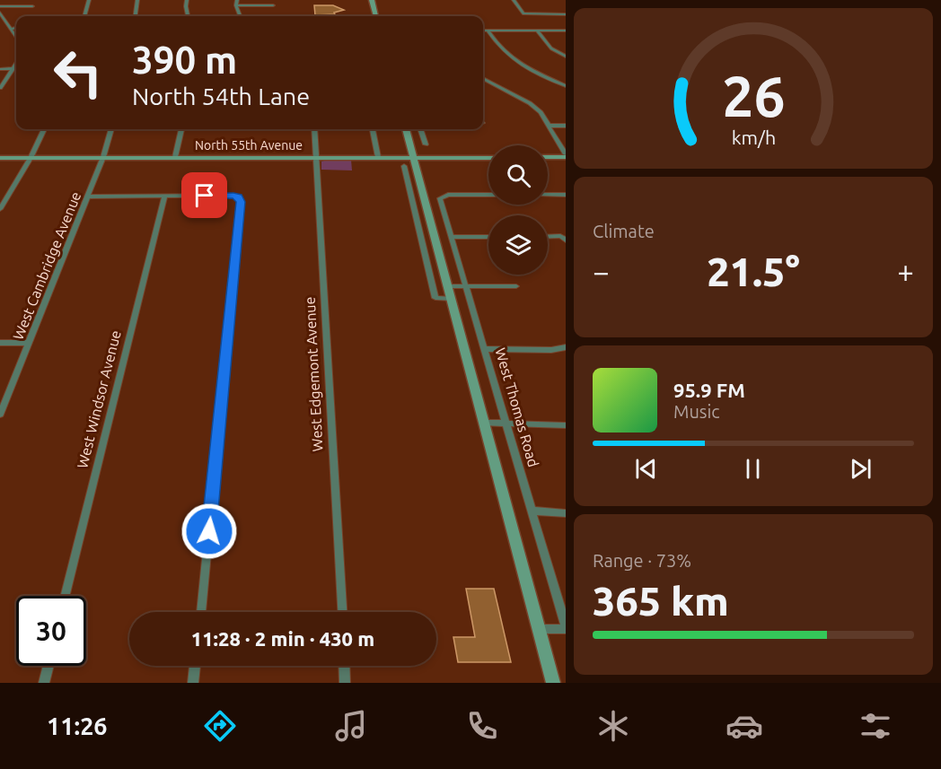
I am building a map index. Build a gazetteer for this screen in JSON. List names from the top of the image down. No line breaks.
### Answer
{"streets":{"main road":["North 55th Avenue"],"street":["West Cambridge Avenue","West Edgemont Avenue","West Windsor Avenue","West Thomas Road"]},"crossings":[["North 55th Avenue","West Cambridge Avenue"],["North 55th Avenue","West Edgemont Avenue"]],"page":{"turn":["390 m","North 54th Lane"],"tile":["Climate",["Range · 73%","365 km"]],"heat":["−","21.5°","+"],"song":["95.9 FM","Music"],"limit":"30","trip":"11:28 · 2 min · 430 m","tabs":"11:26","gauge":["26","km/h"]}}
